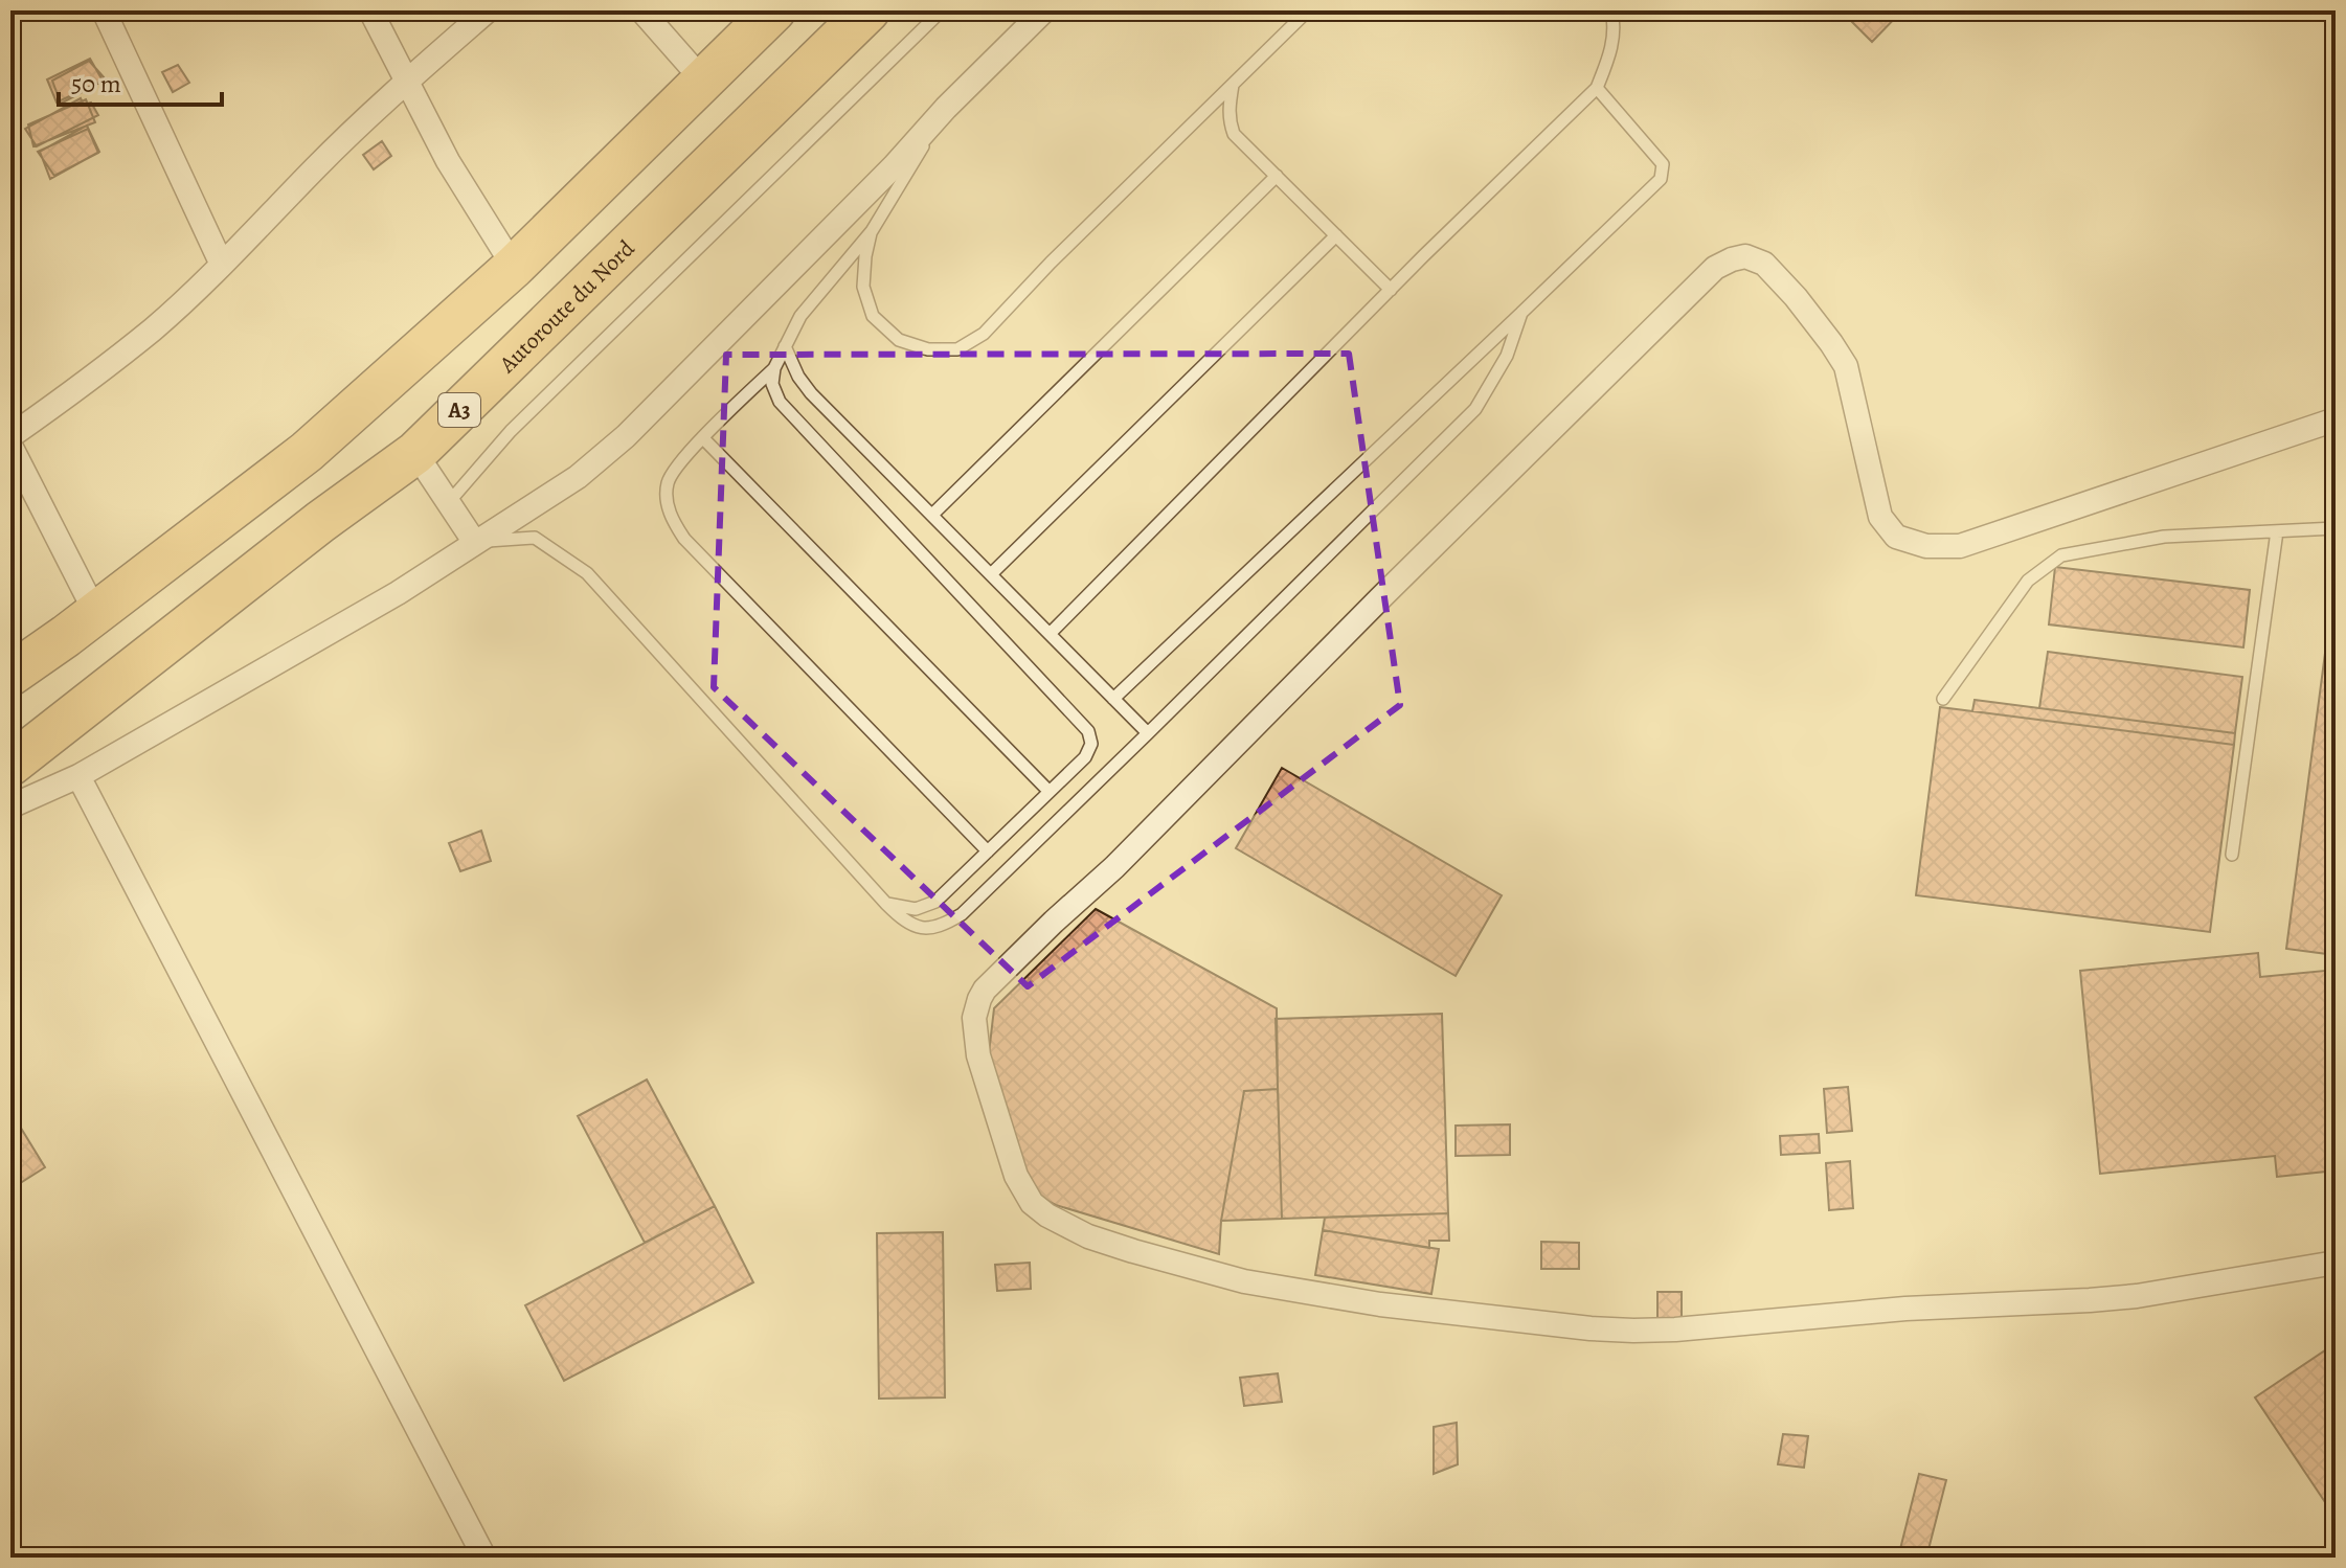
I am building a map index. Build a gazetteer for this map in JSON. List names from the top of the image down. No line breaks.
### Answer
{"streets":{"highway":["Autoroute du Nord","A3"]},"scale_bar":"50 m"}
